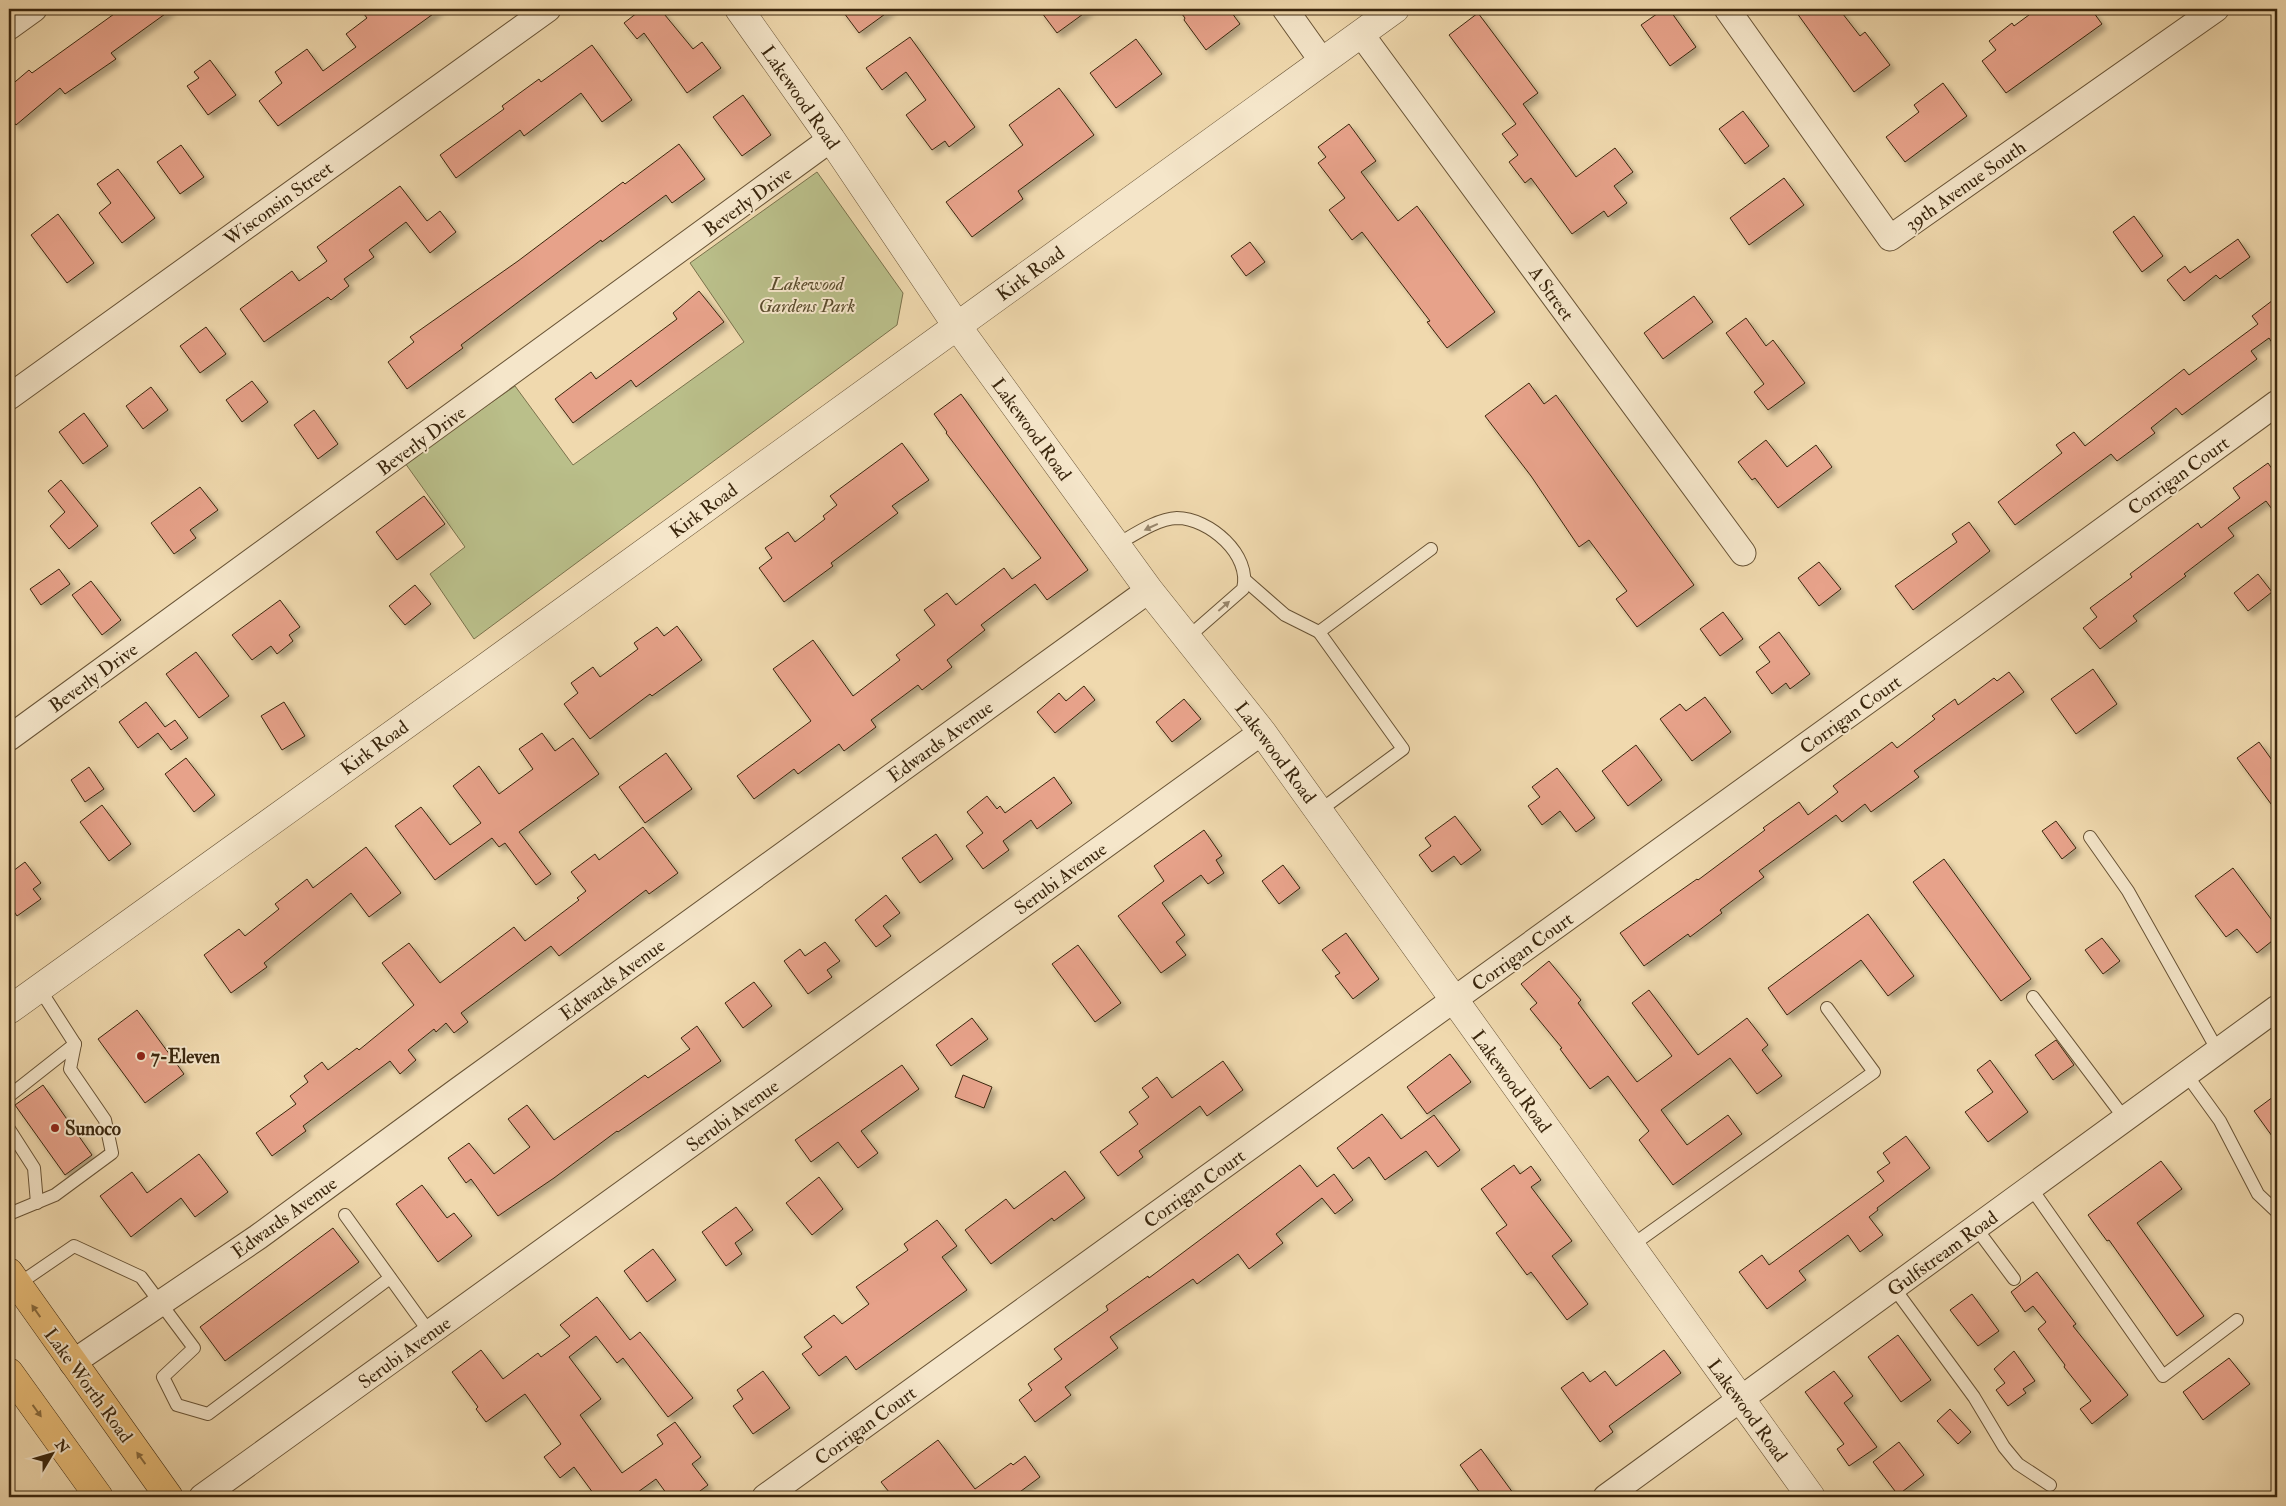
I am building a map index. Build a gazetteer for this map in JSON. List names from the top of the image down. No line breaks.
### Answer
{"streets":{"main road":["Lake Worth Road"],"street":["Lakewood Road","39th Avenue South","Beverly Drive","Wisconsin Street","Kirk Road","A Street","Corrigan Court","Edwards Avenue","Serubi Avenue","Gulfstream Road"]},"crossings":[["Lakewood Road","Beverly Drive"],["Lakewood Road","Kirk Road"],["Lakewood Road","Corrigan Court"],["Lakewood Road","Edwards Avenue"],["Lakewood Road","Serubi Avenue"],["Lakewood Road","Gulfstream Road"],["Kirk Road","A Street"],["Edwards Avenue","Lake Worth Road"]],"parks":["Lakewood Gardens Park"],"places":["7-Eleven","Sunoco"],"north":"top right"}
